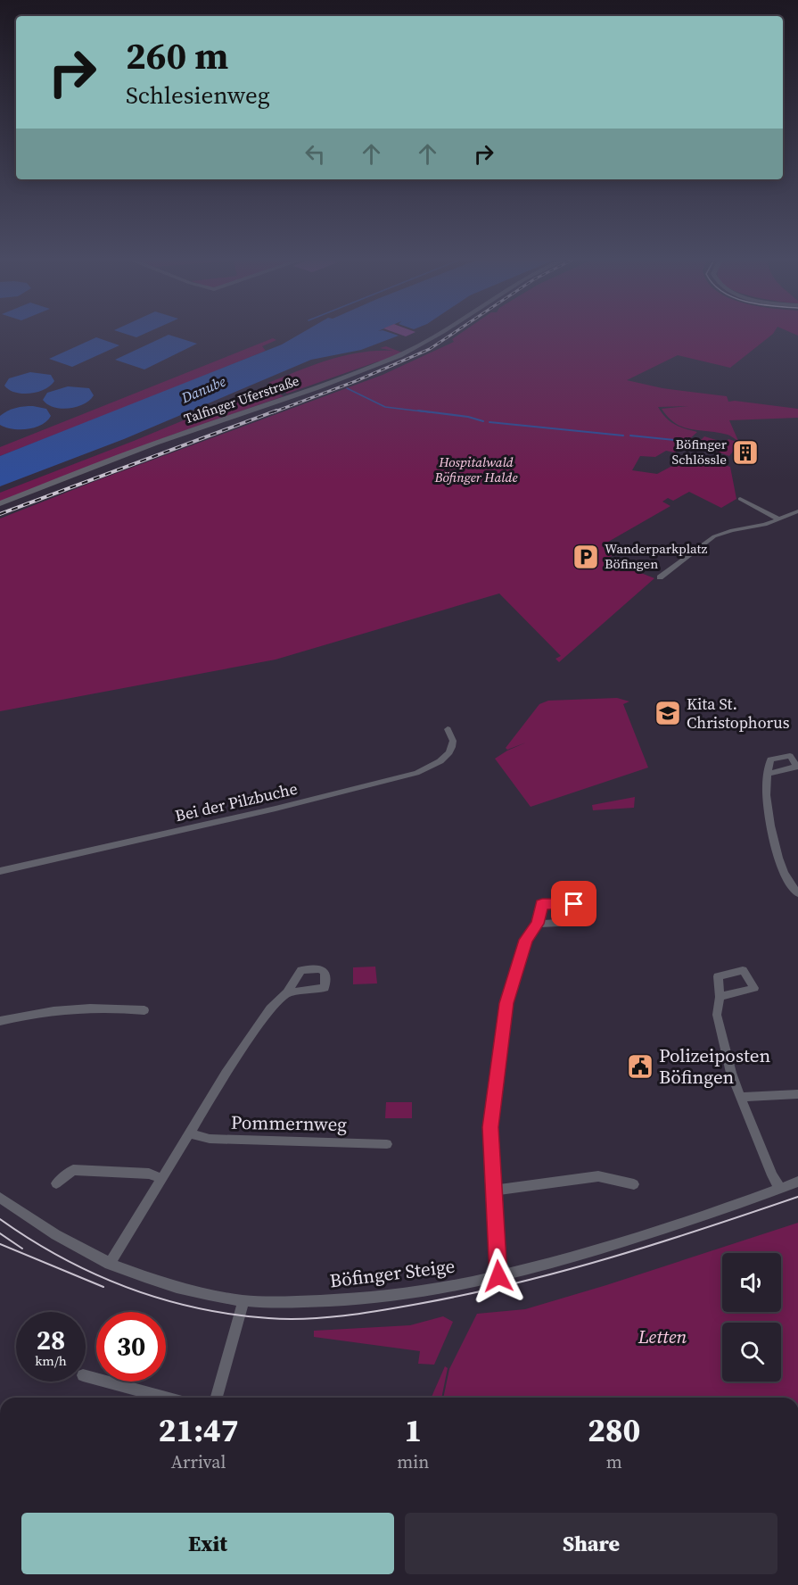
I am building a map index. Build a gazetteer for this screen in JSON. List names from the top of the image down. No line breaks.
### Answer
{"streets":{"street":["Talfinger Uferstraße","Bei der Pilzbuche","Pommernweg","Böfinger Steige"]},"crossings":[["Pommernweg","Böfinger Steige"]],"water":["Danube"],"parks":["Hospitalwald Böfinger Halde","Letten"],"places":{"building":["Böfinger Schlössle"],"parking":["Wanderparkplatz Böfingen"],"school or university":["Kita St. Christophorus"],"public building":["Polizeiposten Böfingen"]},"page":{"turn":["260 m","Schlesienweg"],"speed":"28 km/h","limit":"30","eta":["21:47","Arrival","1","min","280","m"],"buttons":["Exit","Share"]}}
